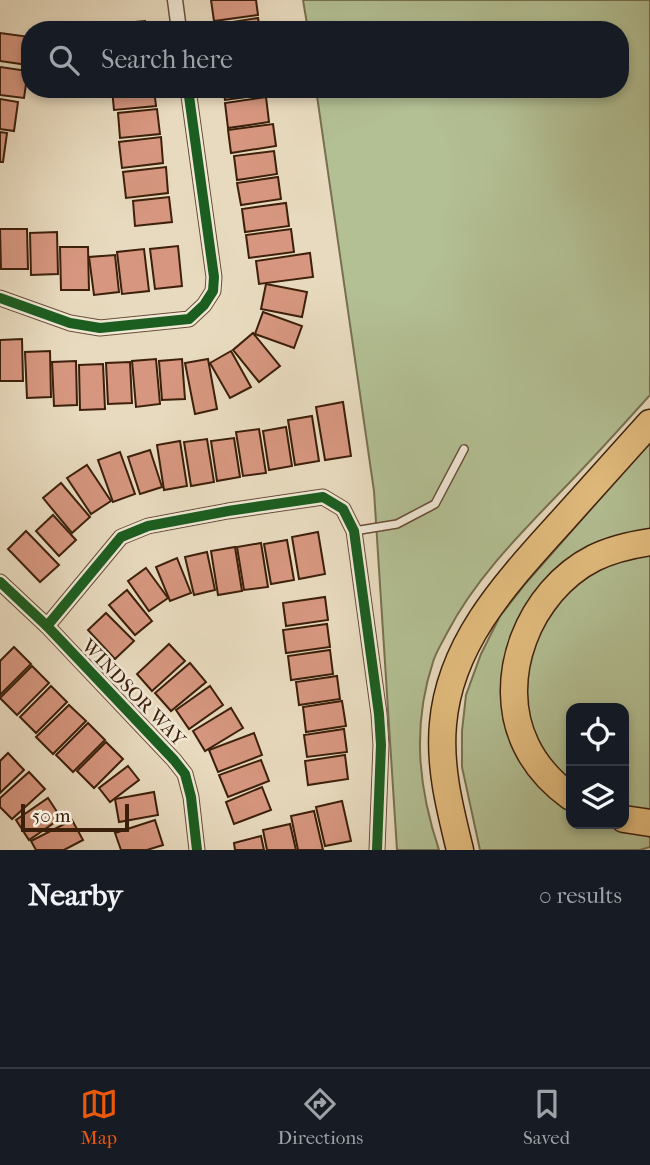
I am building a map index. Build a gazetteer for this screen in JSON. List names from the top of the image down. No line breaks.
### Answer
{"streets":{"street":["WINDSOR WAY"]},"scale_bar":"50 m","page":{"search":"Search here","scale":"50 m","heading":["Nearby","0 results"],"nav":["Map","Directions","Saved"]}}
